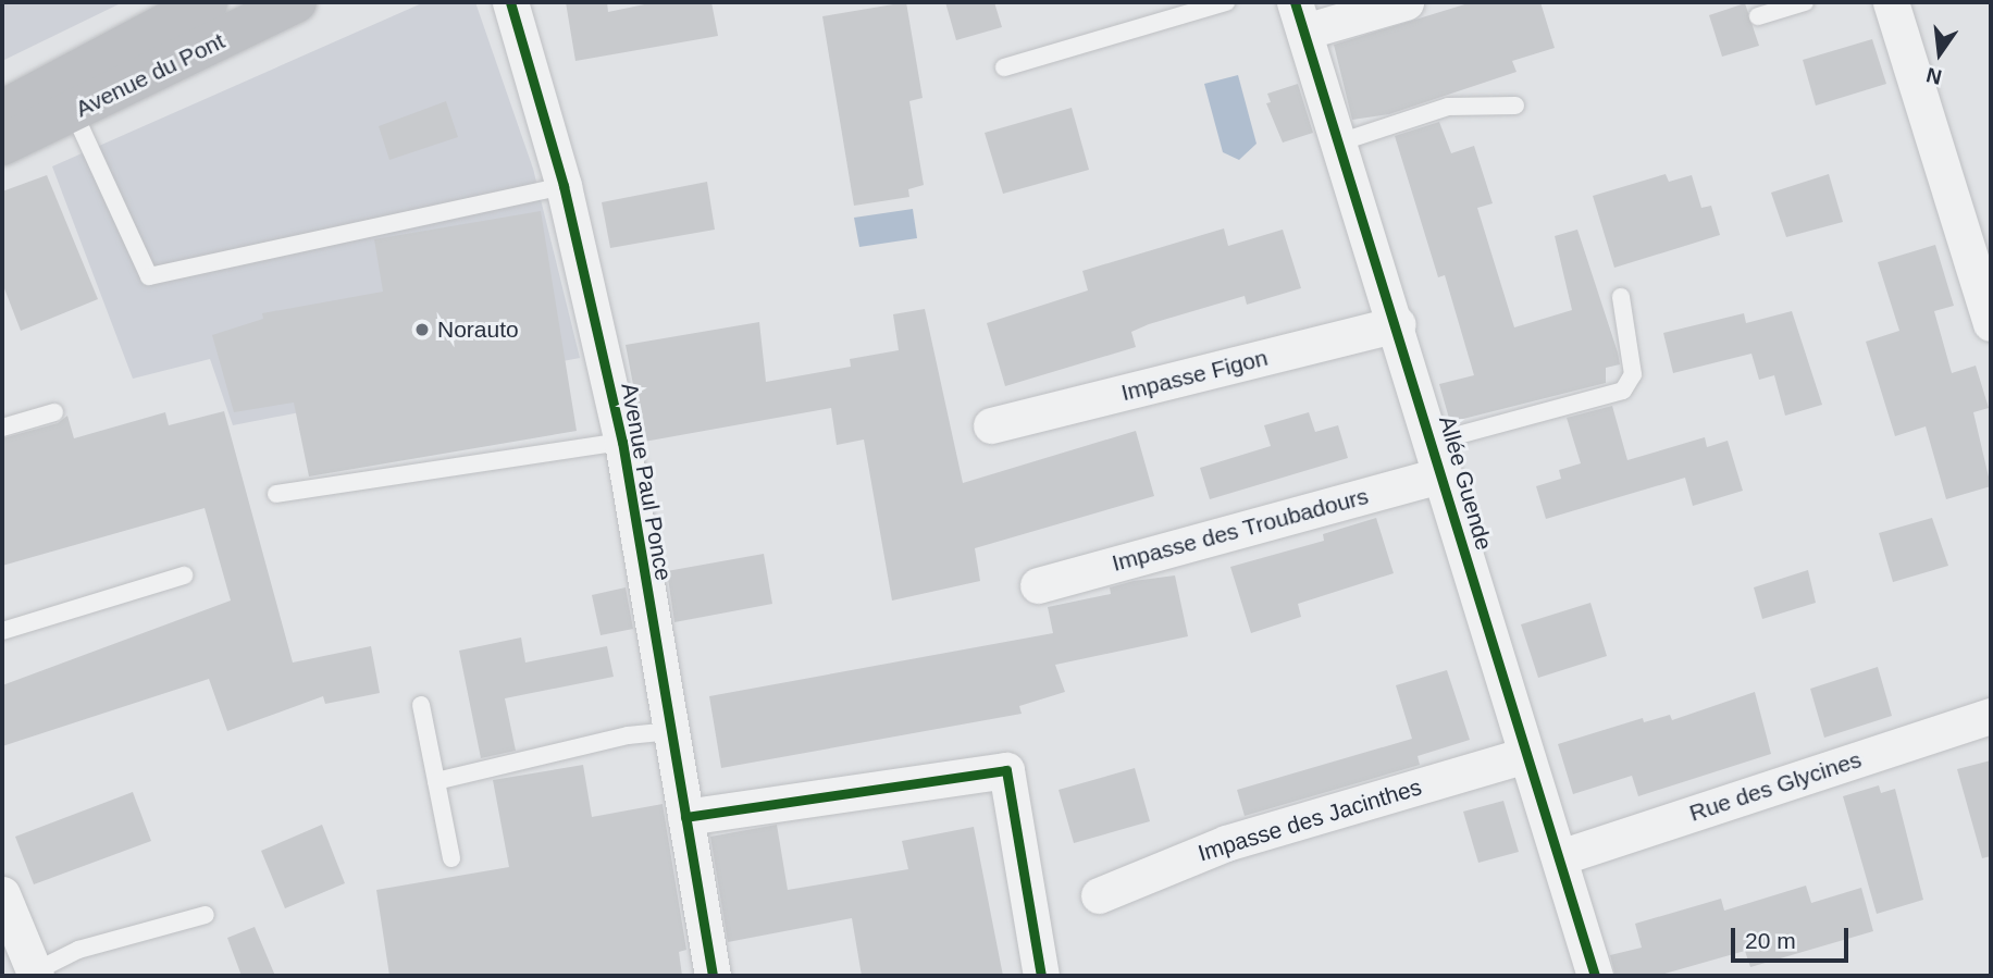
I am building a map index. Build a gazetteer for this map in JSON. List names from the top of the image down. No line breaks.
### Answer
{"streets":{"main road":["Avenue du Pont"],"street":["Impasse Figon","Avenue Paul Ponce","Allée Guende","Impasse des Troubadours","Rue des Glycines","Impasse des Jacinthes"]},"crossings":[["Impasse Figon","Allée Guende"],["Allée Guende","Impasse des Troubadours"],["Allée Guende","Rue des Glycines"],["Allée Guende","Impasse des Jacinthes"]],"places":["Norauto"],"scale_bar":"20 m","north":"bottom"}
